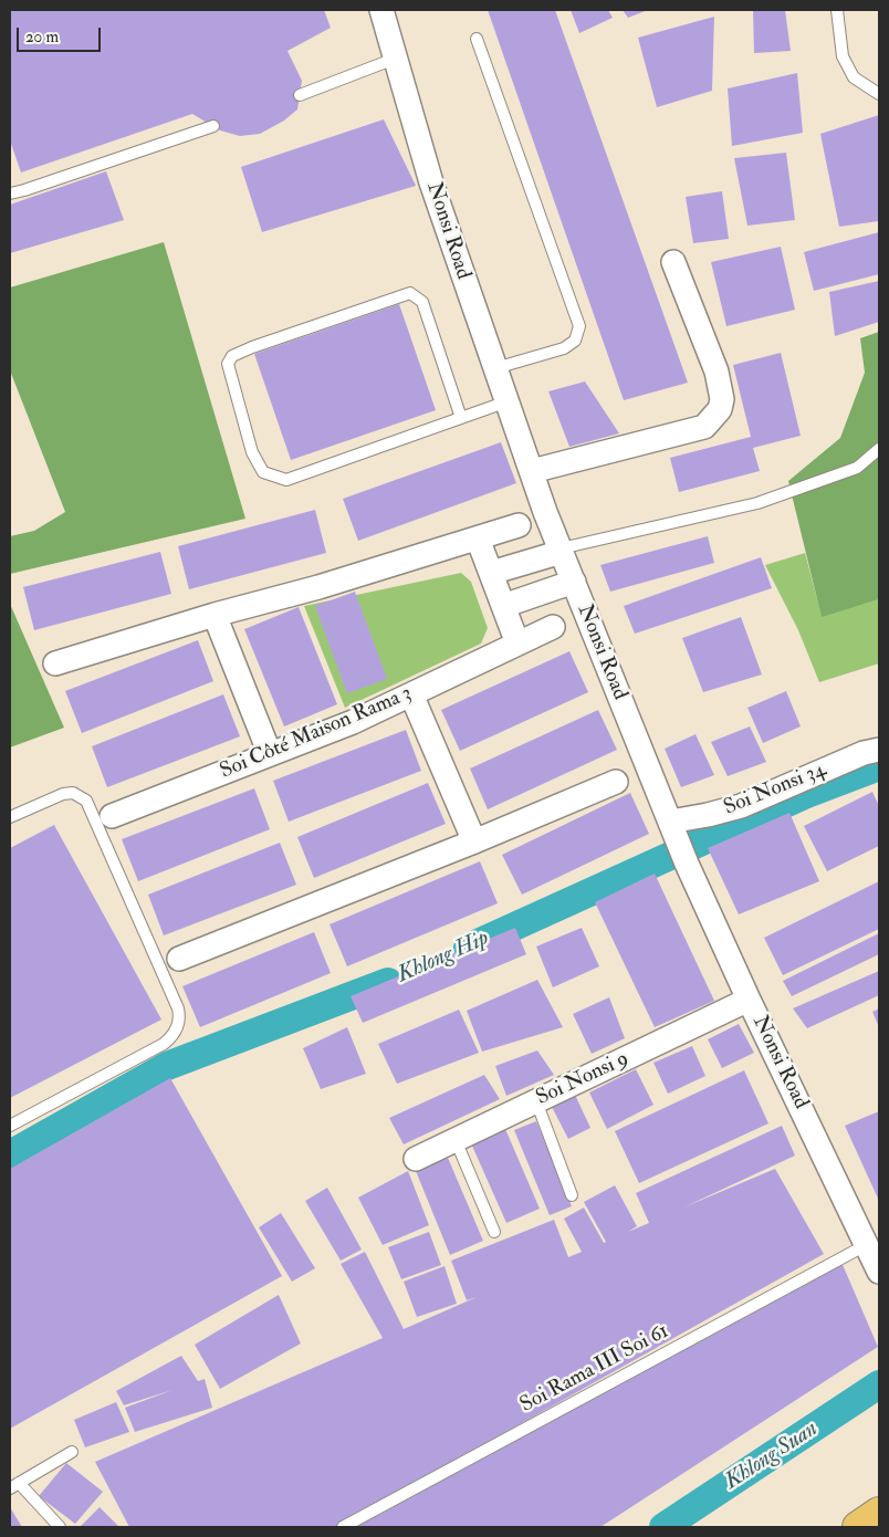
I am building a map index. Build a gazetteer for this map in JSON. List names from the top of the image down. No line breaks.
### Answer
{"streets":{"street":["Nonsi Road","Soi Côté Maison Rama 3","Soi Nonsi 34","Soi Nonsi 9"],"lane":["Soi Rama III Soi 61"]},"crossings":[["Nonsi Road","Soi Nonsi 34"],["Nonsi Road","Soi Nonsi 9"],["Nonsi Road","Soi Rama III Soi 61"]],"water":["Khlong Hip","Khlong Suan"],"scale_bar":"20 m"}
